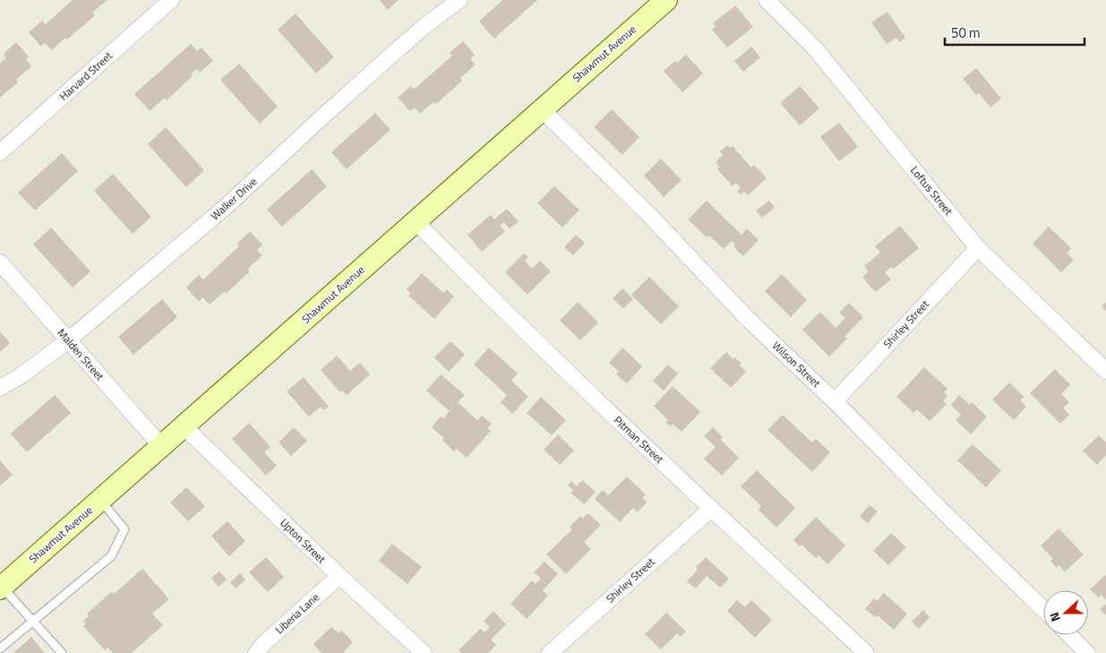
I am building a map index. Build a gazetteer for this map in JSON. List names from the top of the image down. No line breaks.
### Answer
{"streets":{"main road":["Shawmut Avenue"],"street":["Harvard Street","Loftus Street","Walker Drive","Shirley Street","Malden Street","Wilson Street","Pitman Street","Upton Street","Liberia Lane"]},"crossings":[["Shawmut Avenue","Malden Street"],["Shawmut Avenue","Wilson Street"],["Shawmut Avenue","Pitman Street"],["Shawmut Avenue","Upton Street"],["Loftus Street","Shirley Street"],["Walker Drive","Malden Street"],["Shirley Street","Wilson Street"],["Shirley Street","Pitman Street"],["Upton Street","Liberia Lane"]],"scale_bar":"50 m","north":"left"}
